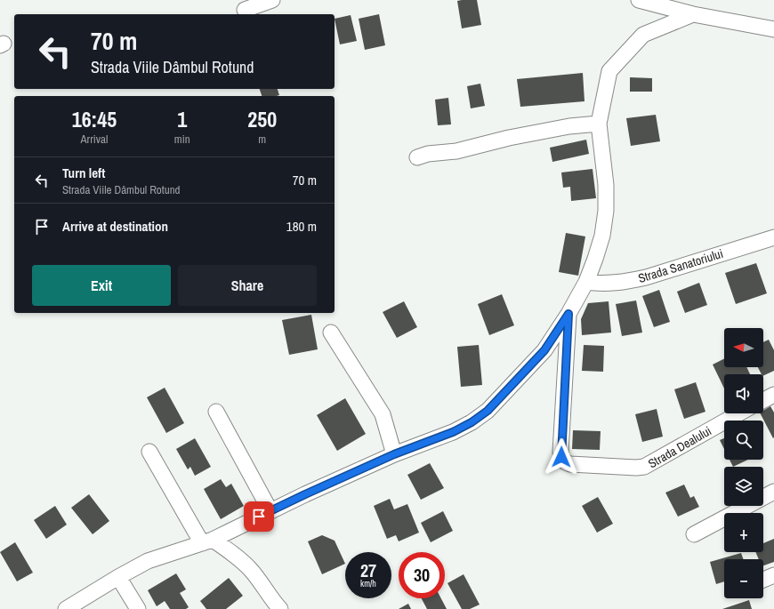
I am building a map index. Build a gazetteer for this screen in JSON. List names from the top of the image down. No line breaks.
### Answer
{"streets":{"street":["Strada Sanatoriului","Strada Dealului"]},"north":"left","page":{"turn":["70 m","Strada Viile Dâmbul Rotund"],"eta":["16:45","Arrival","1","min","250","m"],"list":[{"name":"Turn left","note":"Strada Viile Dâmbul Rotund","value":"70 m"},{"name":"Arrive at destination","value":"180 m"}],"buttons":["Exit","Share"],"map_buttons":["+","−"],"speed":"27 km/h","limit":"30"}}
